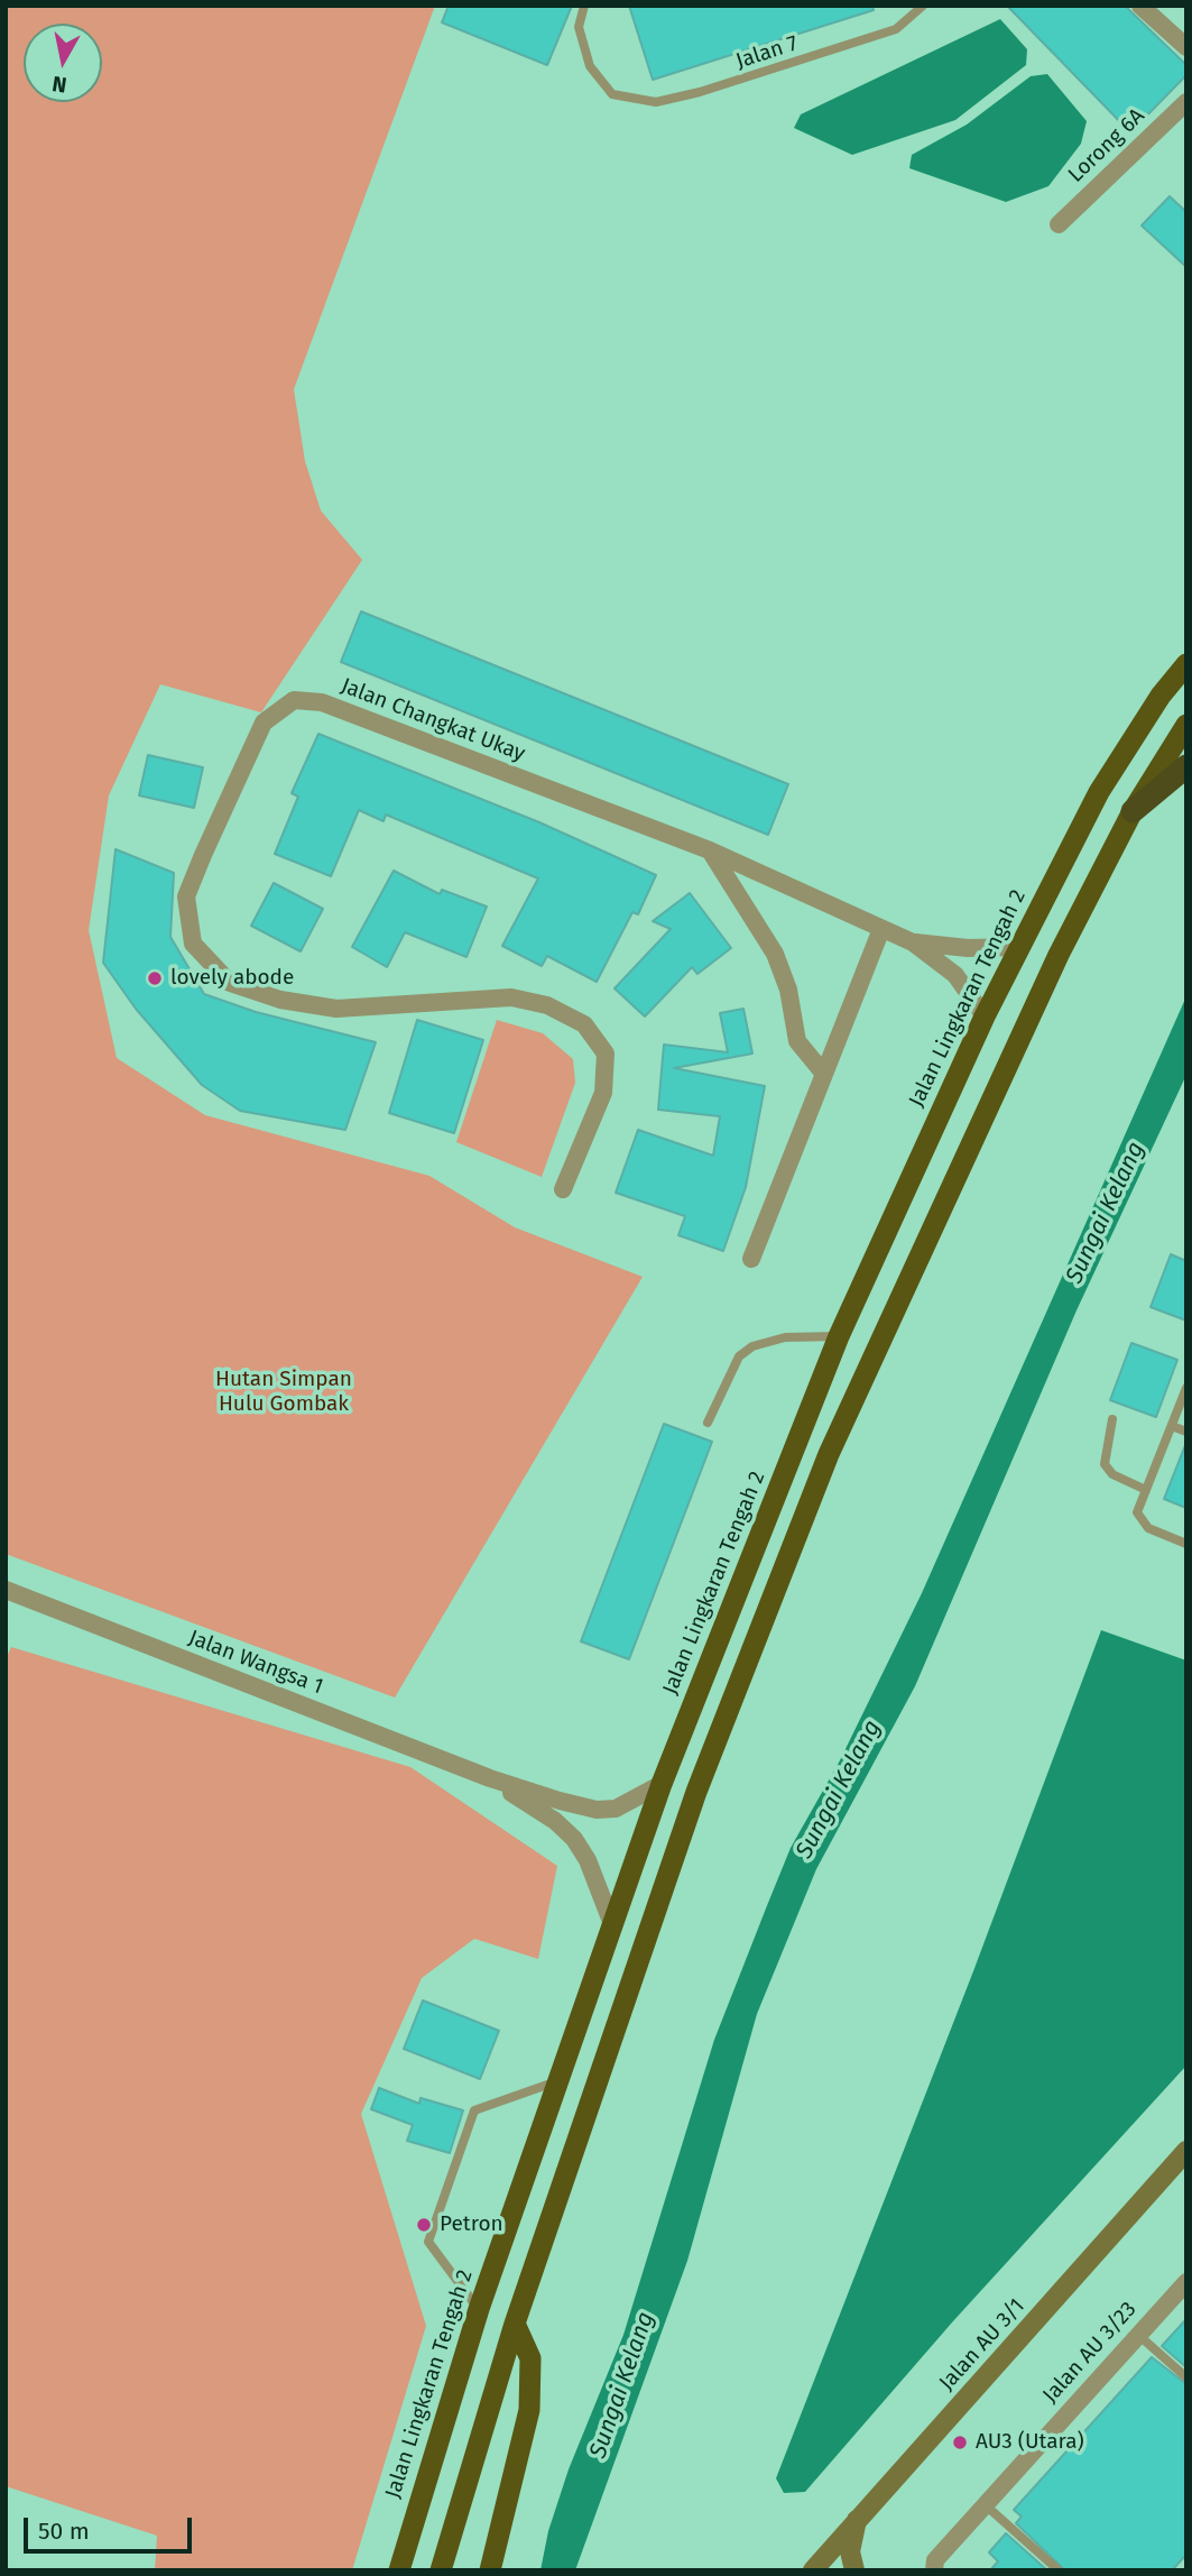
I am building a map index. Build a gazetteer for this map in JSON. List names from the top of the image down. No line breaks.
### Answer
{"streets":{"highway":["Jalan Lingkaran Tengah 2"],"main road":["Jalan AU 3/1"],"street":["Lorong 6A","Jalan Changkat Ukay","Jalan Wangsa 1","Jalan AU 3/23"],"lane":["Jalan 7"]},"crossings":[["Jalan Changkat Ukay","Jalan Lingkaran Tengah 2"],["Jalan Lingkaran Tengah 2","Jalan Wangsa 1"]],"water":["Sungai Kelang"],"parks":["Hutan Simpan Hulu Gombak"],"places":["lovely abode","Petron","AU3 (Utara)"],"scale_bar":"50 m","north":"bottom"}
